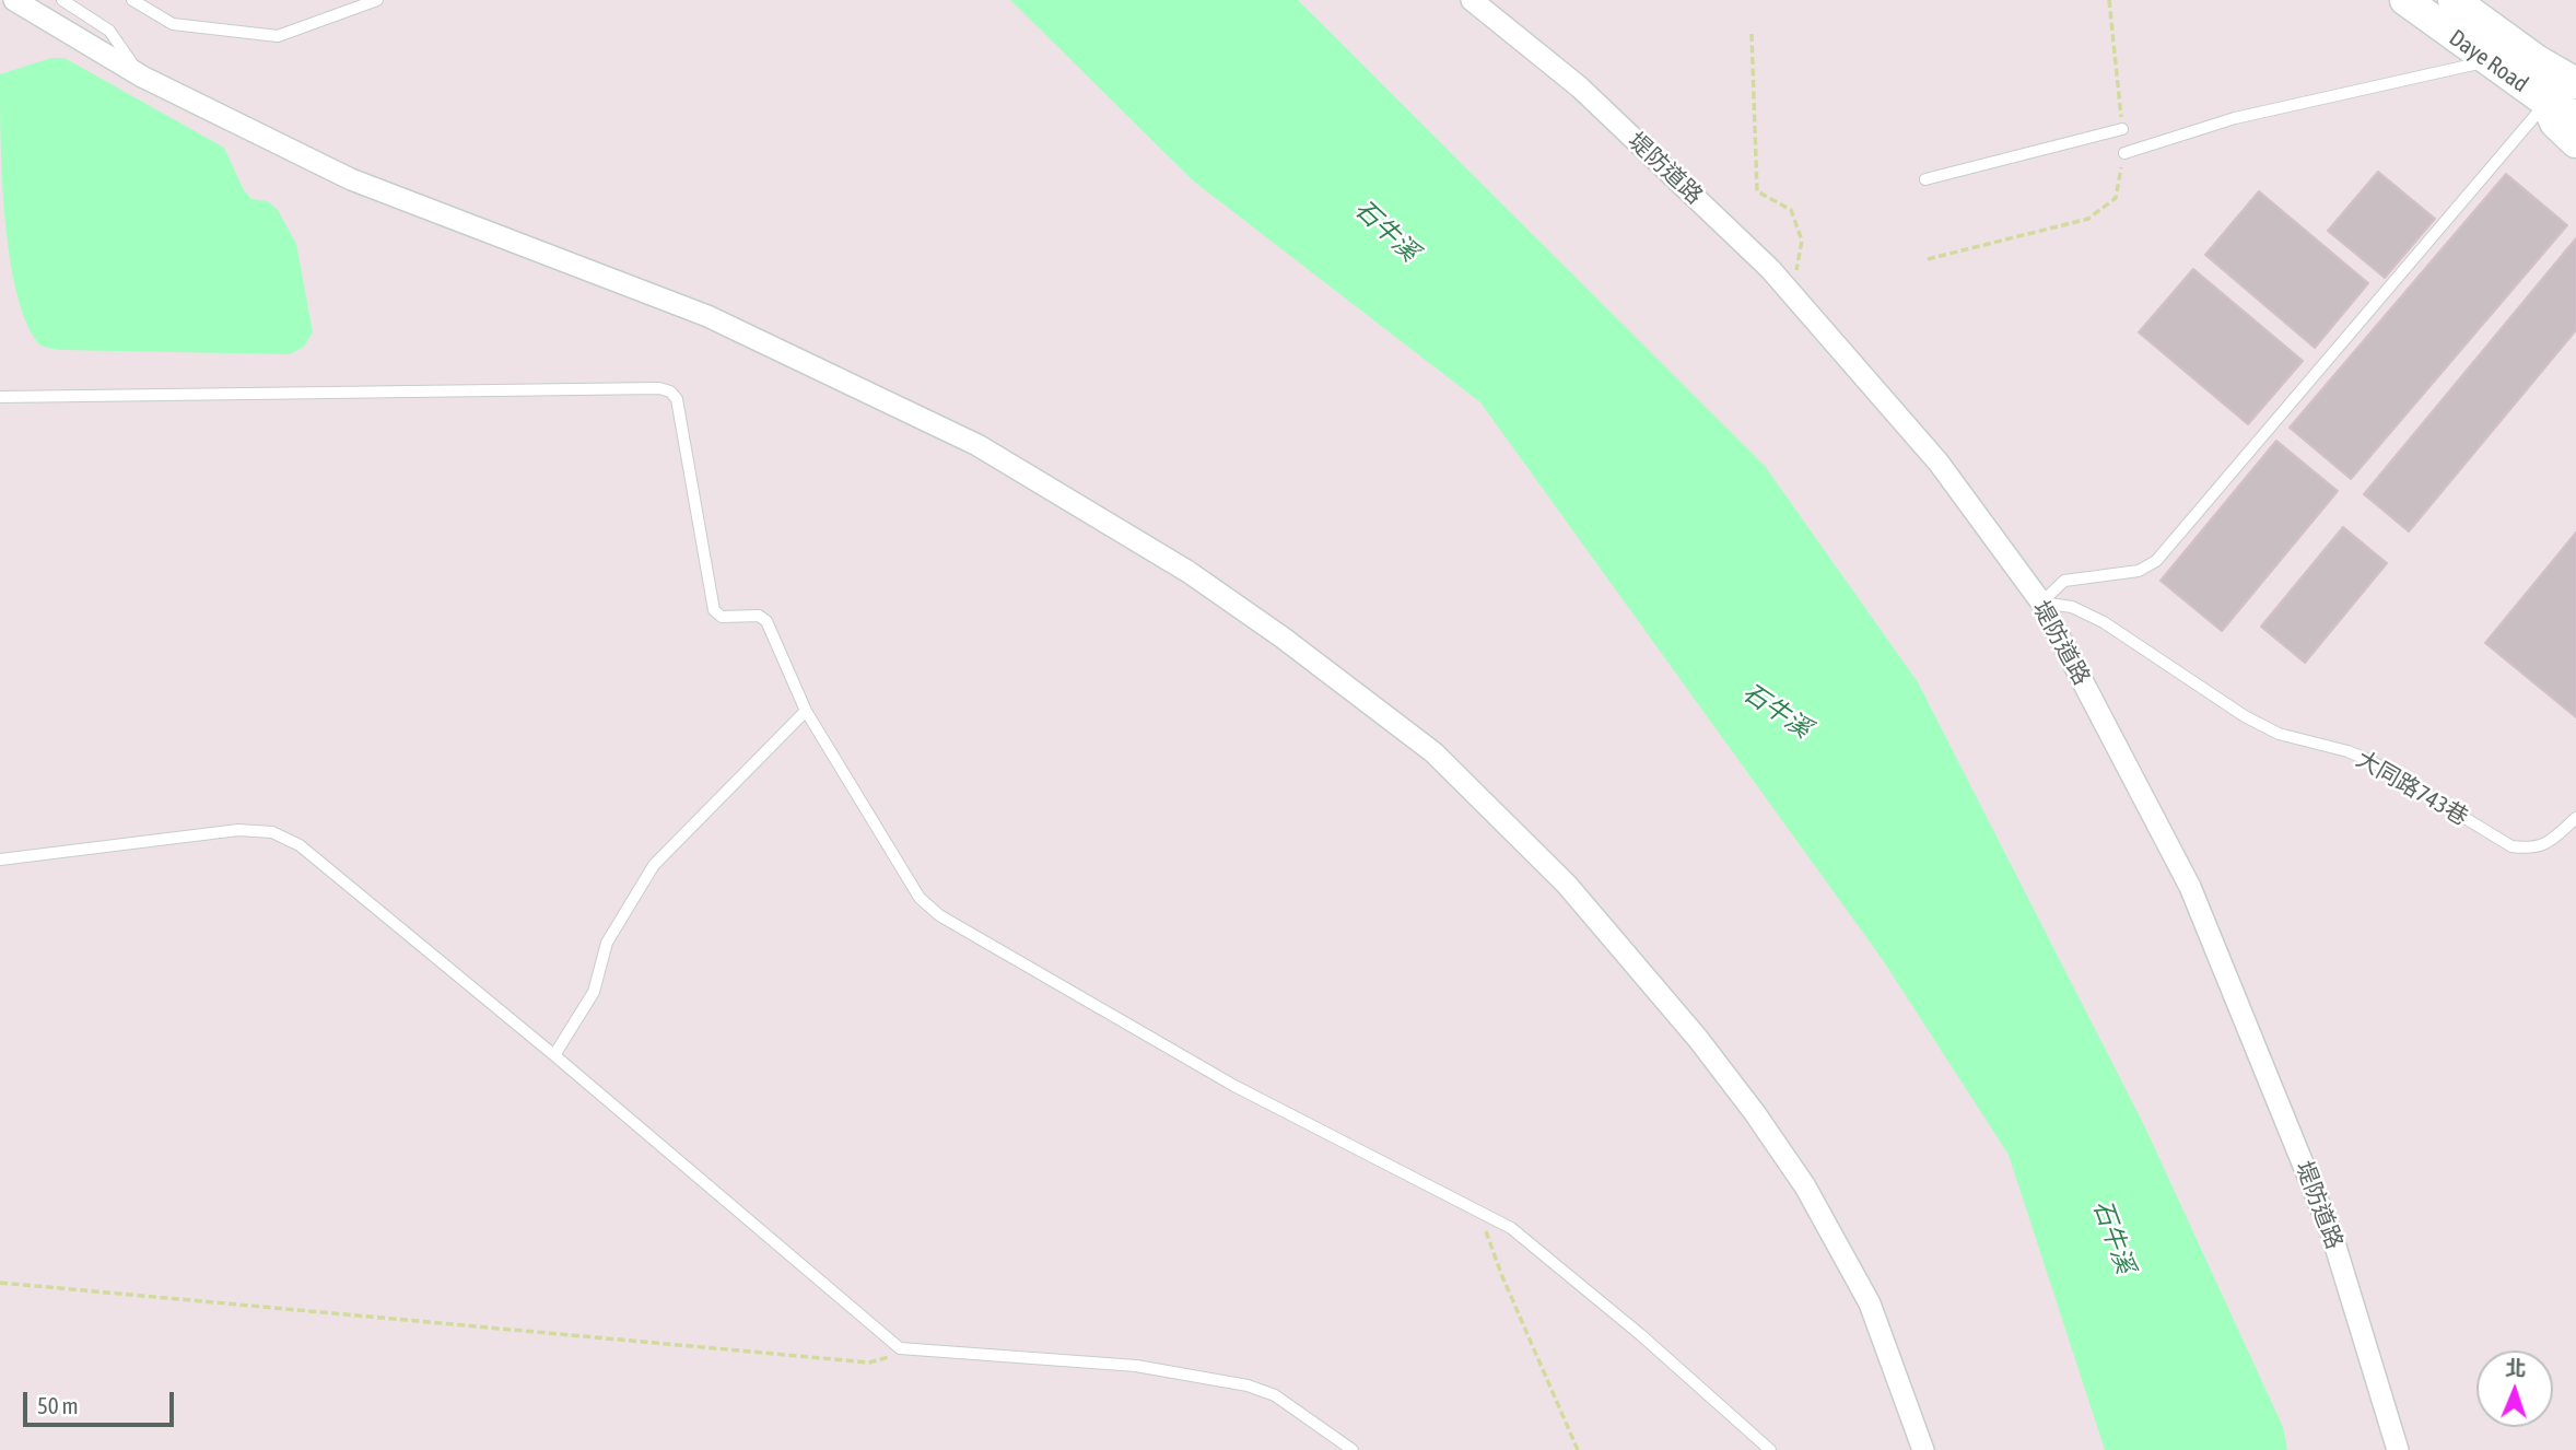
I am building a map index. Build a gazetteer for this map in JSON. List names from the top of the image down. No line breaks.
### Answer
{"streets":{"main road":["Daye Road"],"street":["堤防道路"],"lane":["大同路743巷"]},"crossings":[["堤防道路","大同路743巷"]],"water":["石牛溪"],"scale_bar":"50 m","north":"top"}
